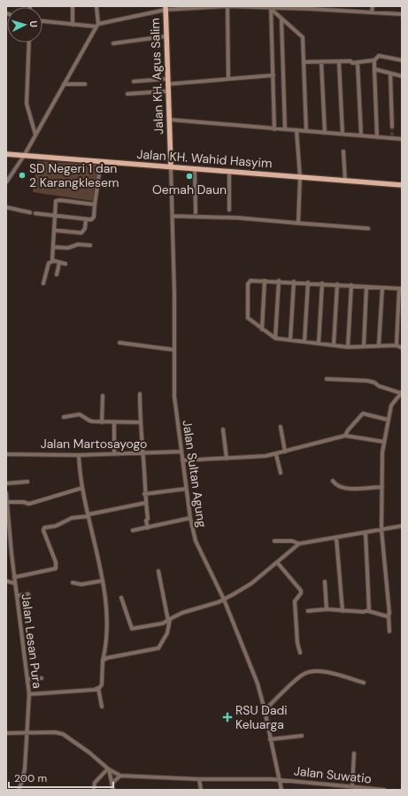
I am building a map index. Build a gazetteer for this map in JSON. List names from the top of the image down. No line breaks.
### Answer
{"streets":{"main road":["Jalan KH. Agus Salim","Jalan KH. Wahid Hasyim"],"street":["Jalan Martosayogo","Jalan Sultan Agung","Jalan Lesan Pura","Jalan Suwatio"]},"crossings":[["Jalan KH. Agus Salim","Jalan KH. Wahid Hasyim"],["Jalan KH. Agus Salim","Jalan Sultan Agung"],["Jalan KH. Wahid Hasyim","Jalan Sultan Agung"],["Jalan Martosayogo","Jalan Sultan Agung"],["Jalan Sultan Agung","Jalan Suwatio"]],"places":{"other":["SD Negeri 1 dan 2 Karangklesem","Oemah Daun"],"health":["RSU Dadi Keluarga"]},"scale_bar":"200 m","north":"right"}
